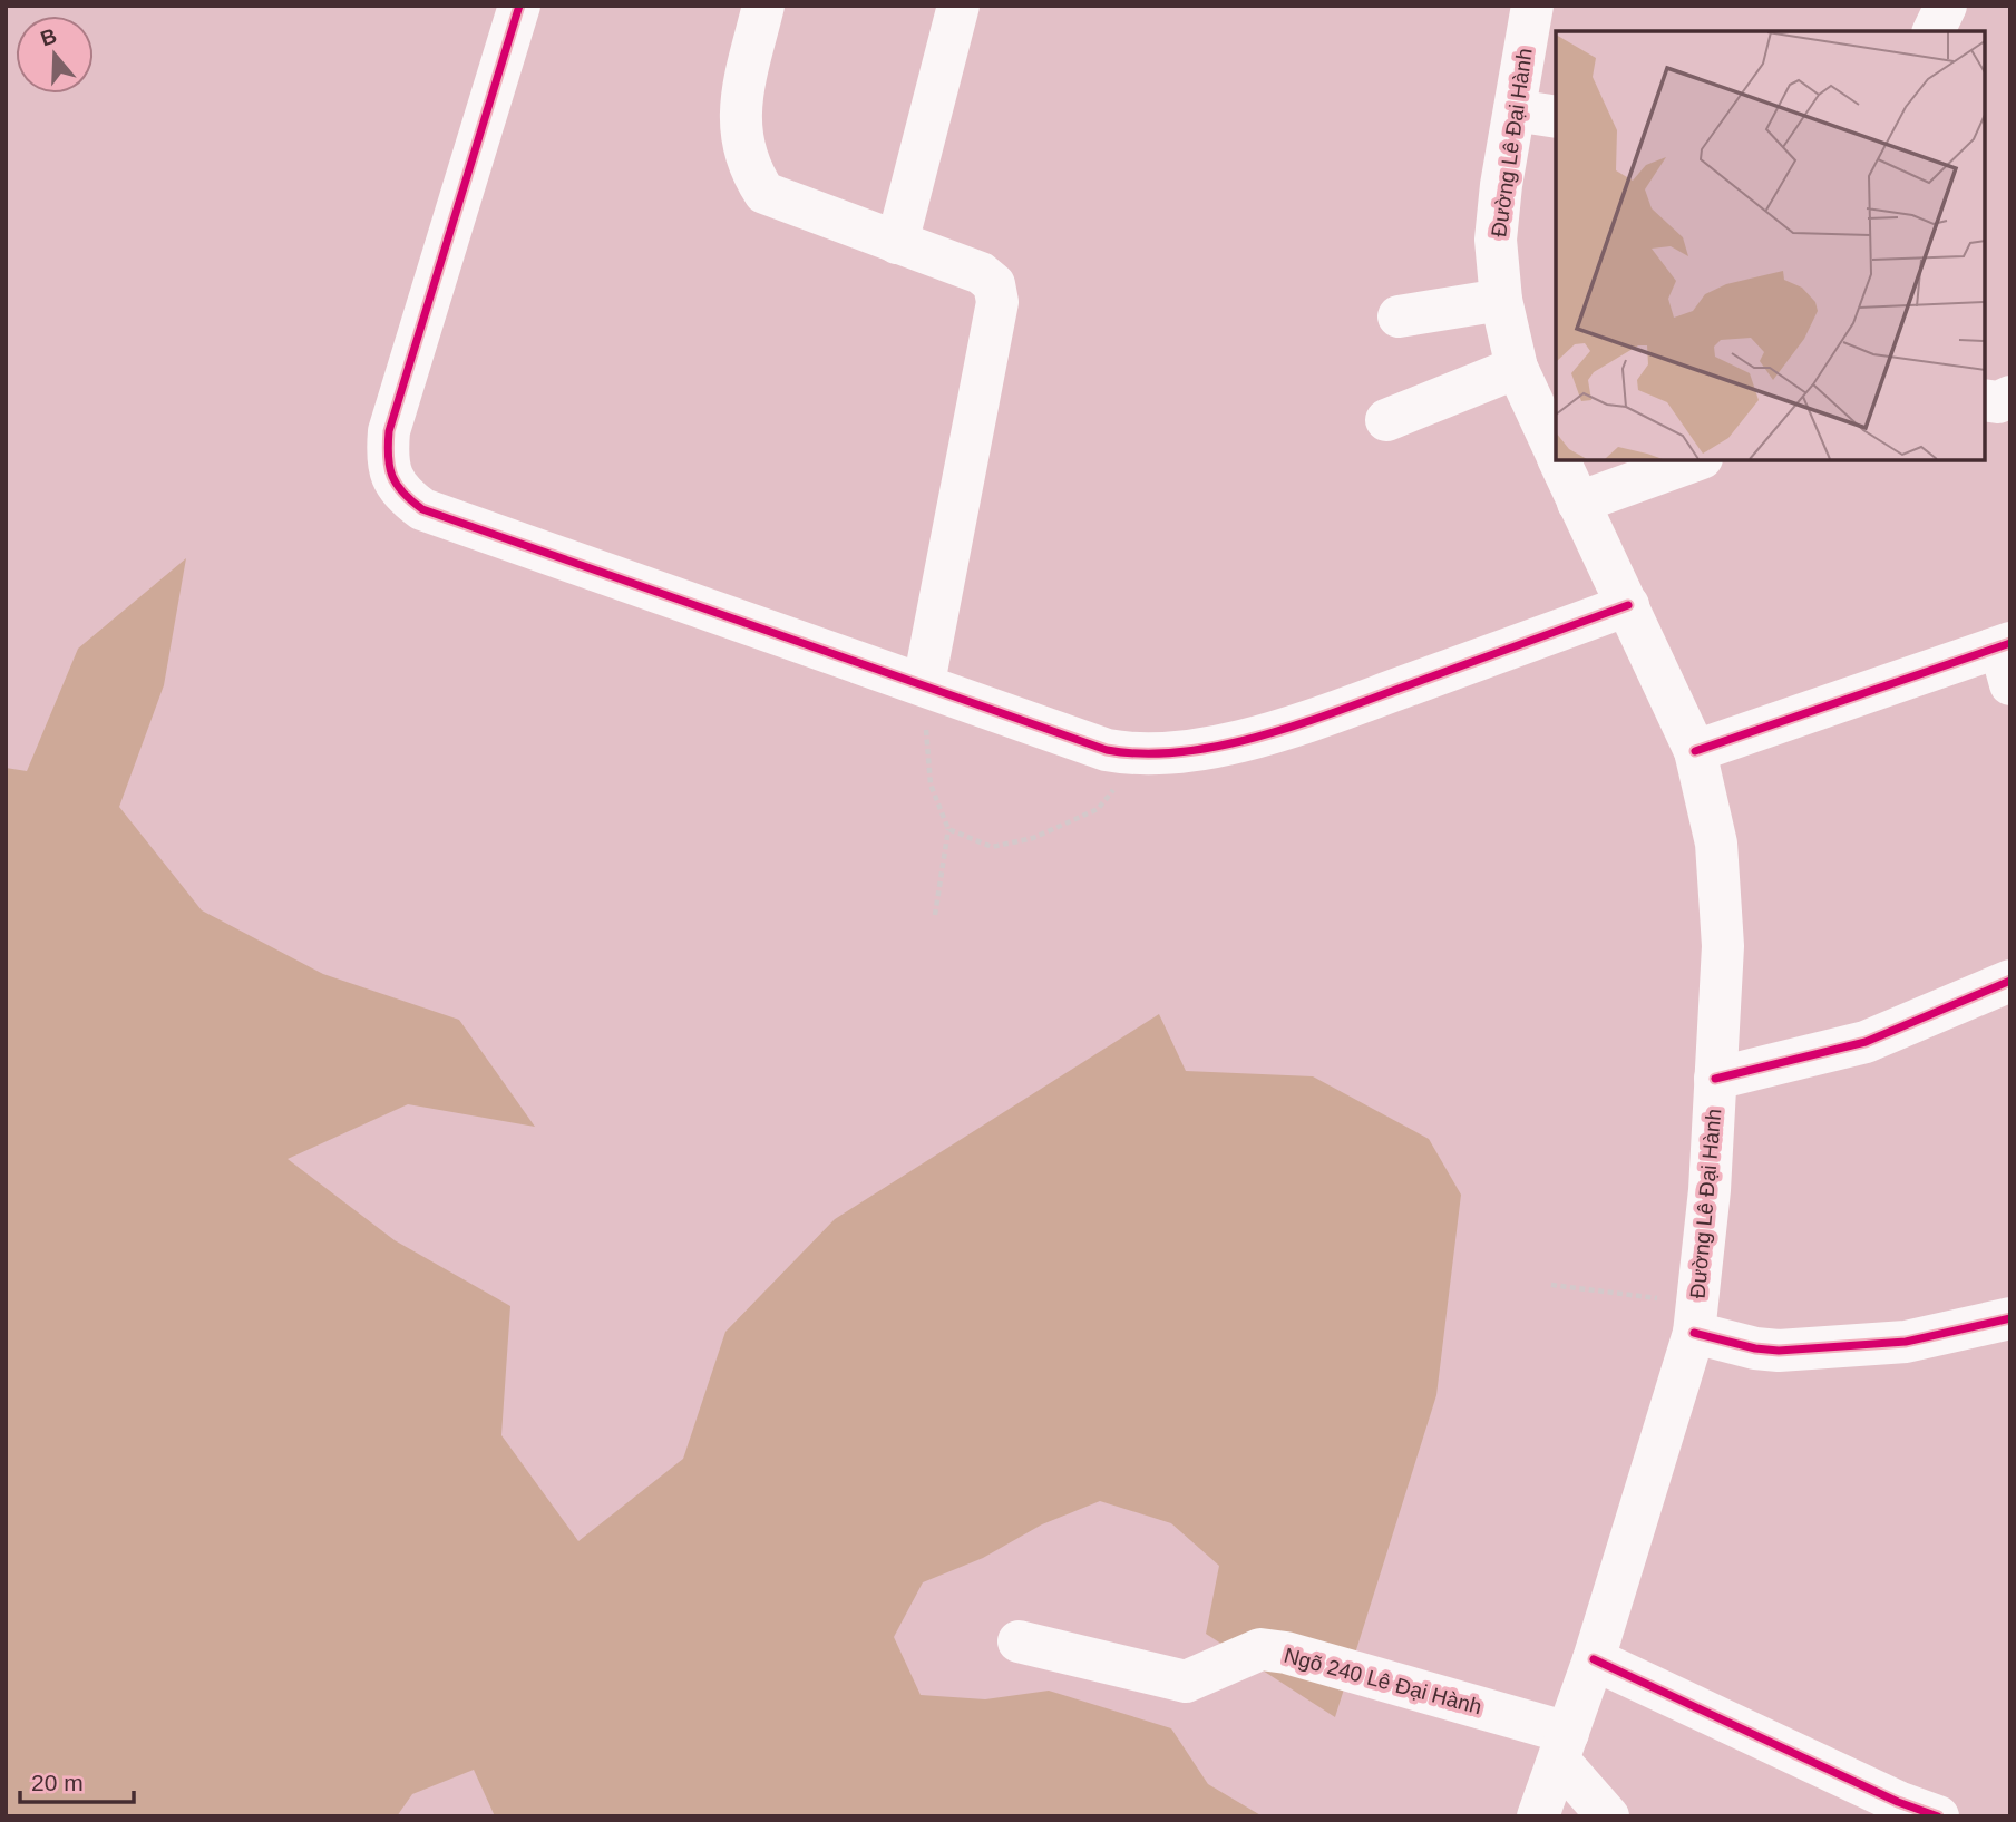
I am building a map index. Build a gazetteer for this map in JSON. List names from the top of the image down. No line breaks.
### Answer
{"streets":{"street":["Đường Lê Đại Hành","Ngõ 240 Lê Đại Hành"]},"crossings":[["Đường Lê Đại Hành","Ngõ 240 Lê Đại Hành"]],"scale_bar":"20 m","north":"top"}
